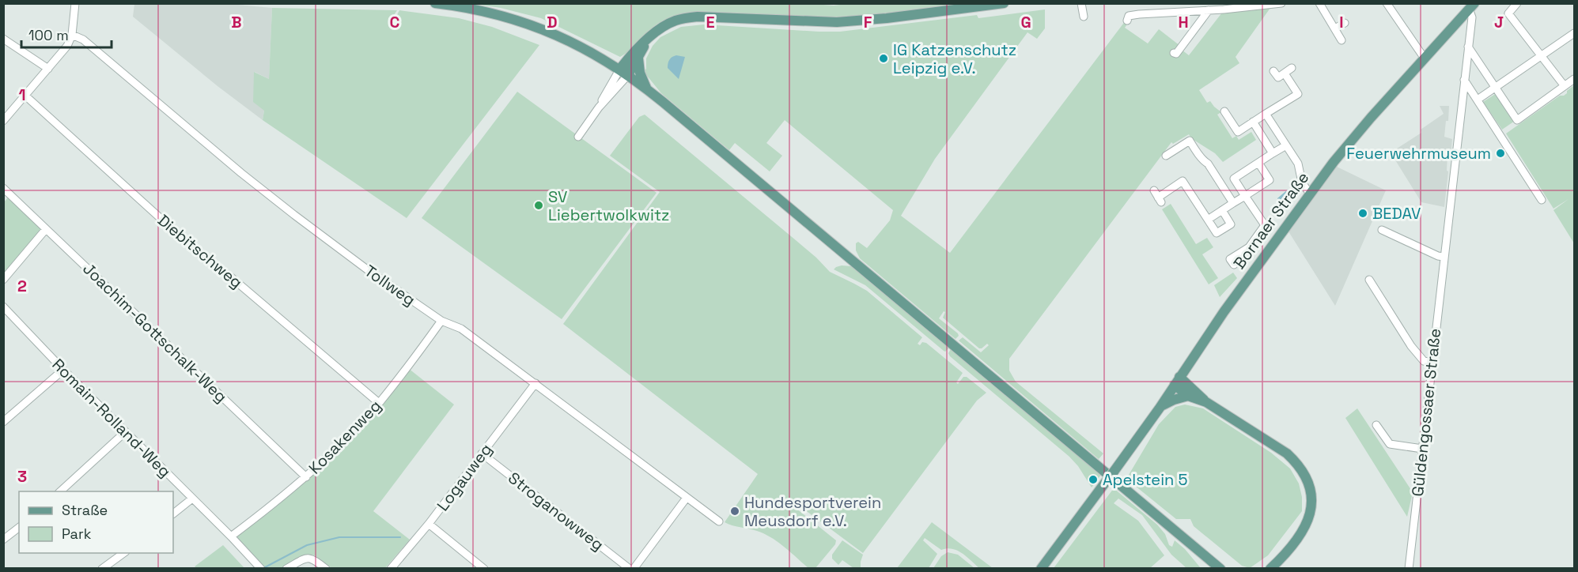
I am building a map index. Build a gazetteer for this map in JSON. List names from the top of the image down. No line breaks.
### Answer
{"streets":{"main road":["Bornaer Straße"],"street":["Diebitschweg","Tollweg","Joachim-Gottschalk-Weg","Güldengossaer Straße","Romain-Rolland-Weg","Kosakenweg","Logauweg","Stroganowweg"]},"crossings":[["Bornaer Straße","Güldengossaer Straße"],["Diebitschweg","Kosakenweg"],["Tollweg","Kosakenweg"],["Tollweg","Logauweg"],["Joachim-Gottschalk-Weg","Kosakenweg"],["Romain-Rolland-Weg","Kosakenweg"],["Logauweg","Stroganowweg"]],"places":["IG Katzenschutz Leipzig e.V.","Feuerwehrmuseum","SV Liebertwolkwitz","BEDAV","Apelstein 5","Hundesportverein Meusdorf e.V."],"legend":["Straße","Park"],"scale_bar":"100 m","grid":{"columns":["B","C","D","E","F","G","H","I","J"],"rows":["1","2","3"]}}
